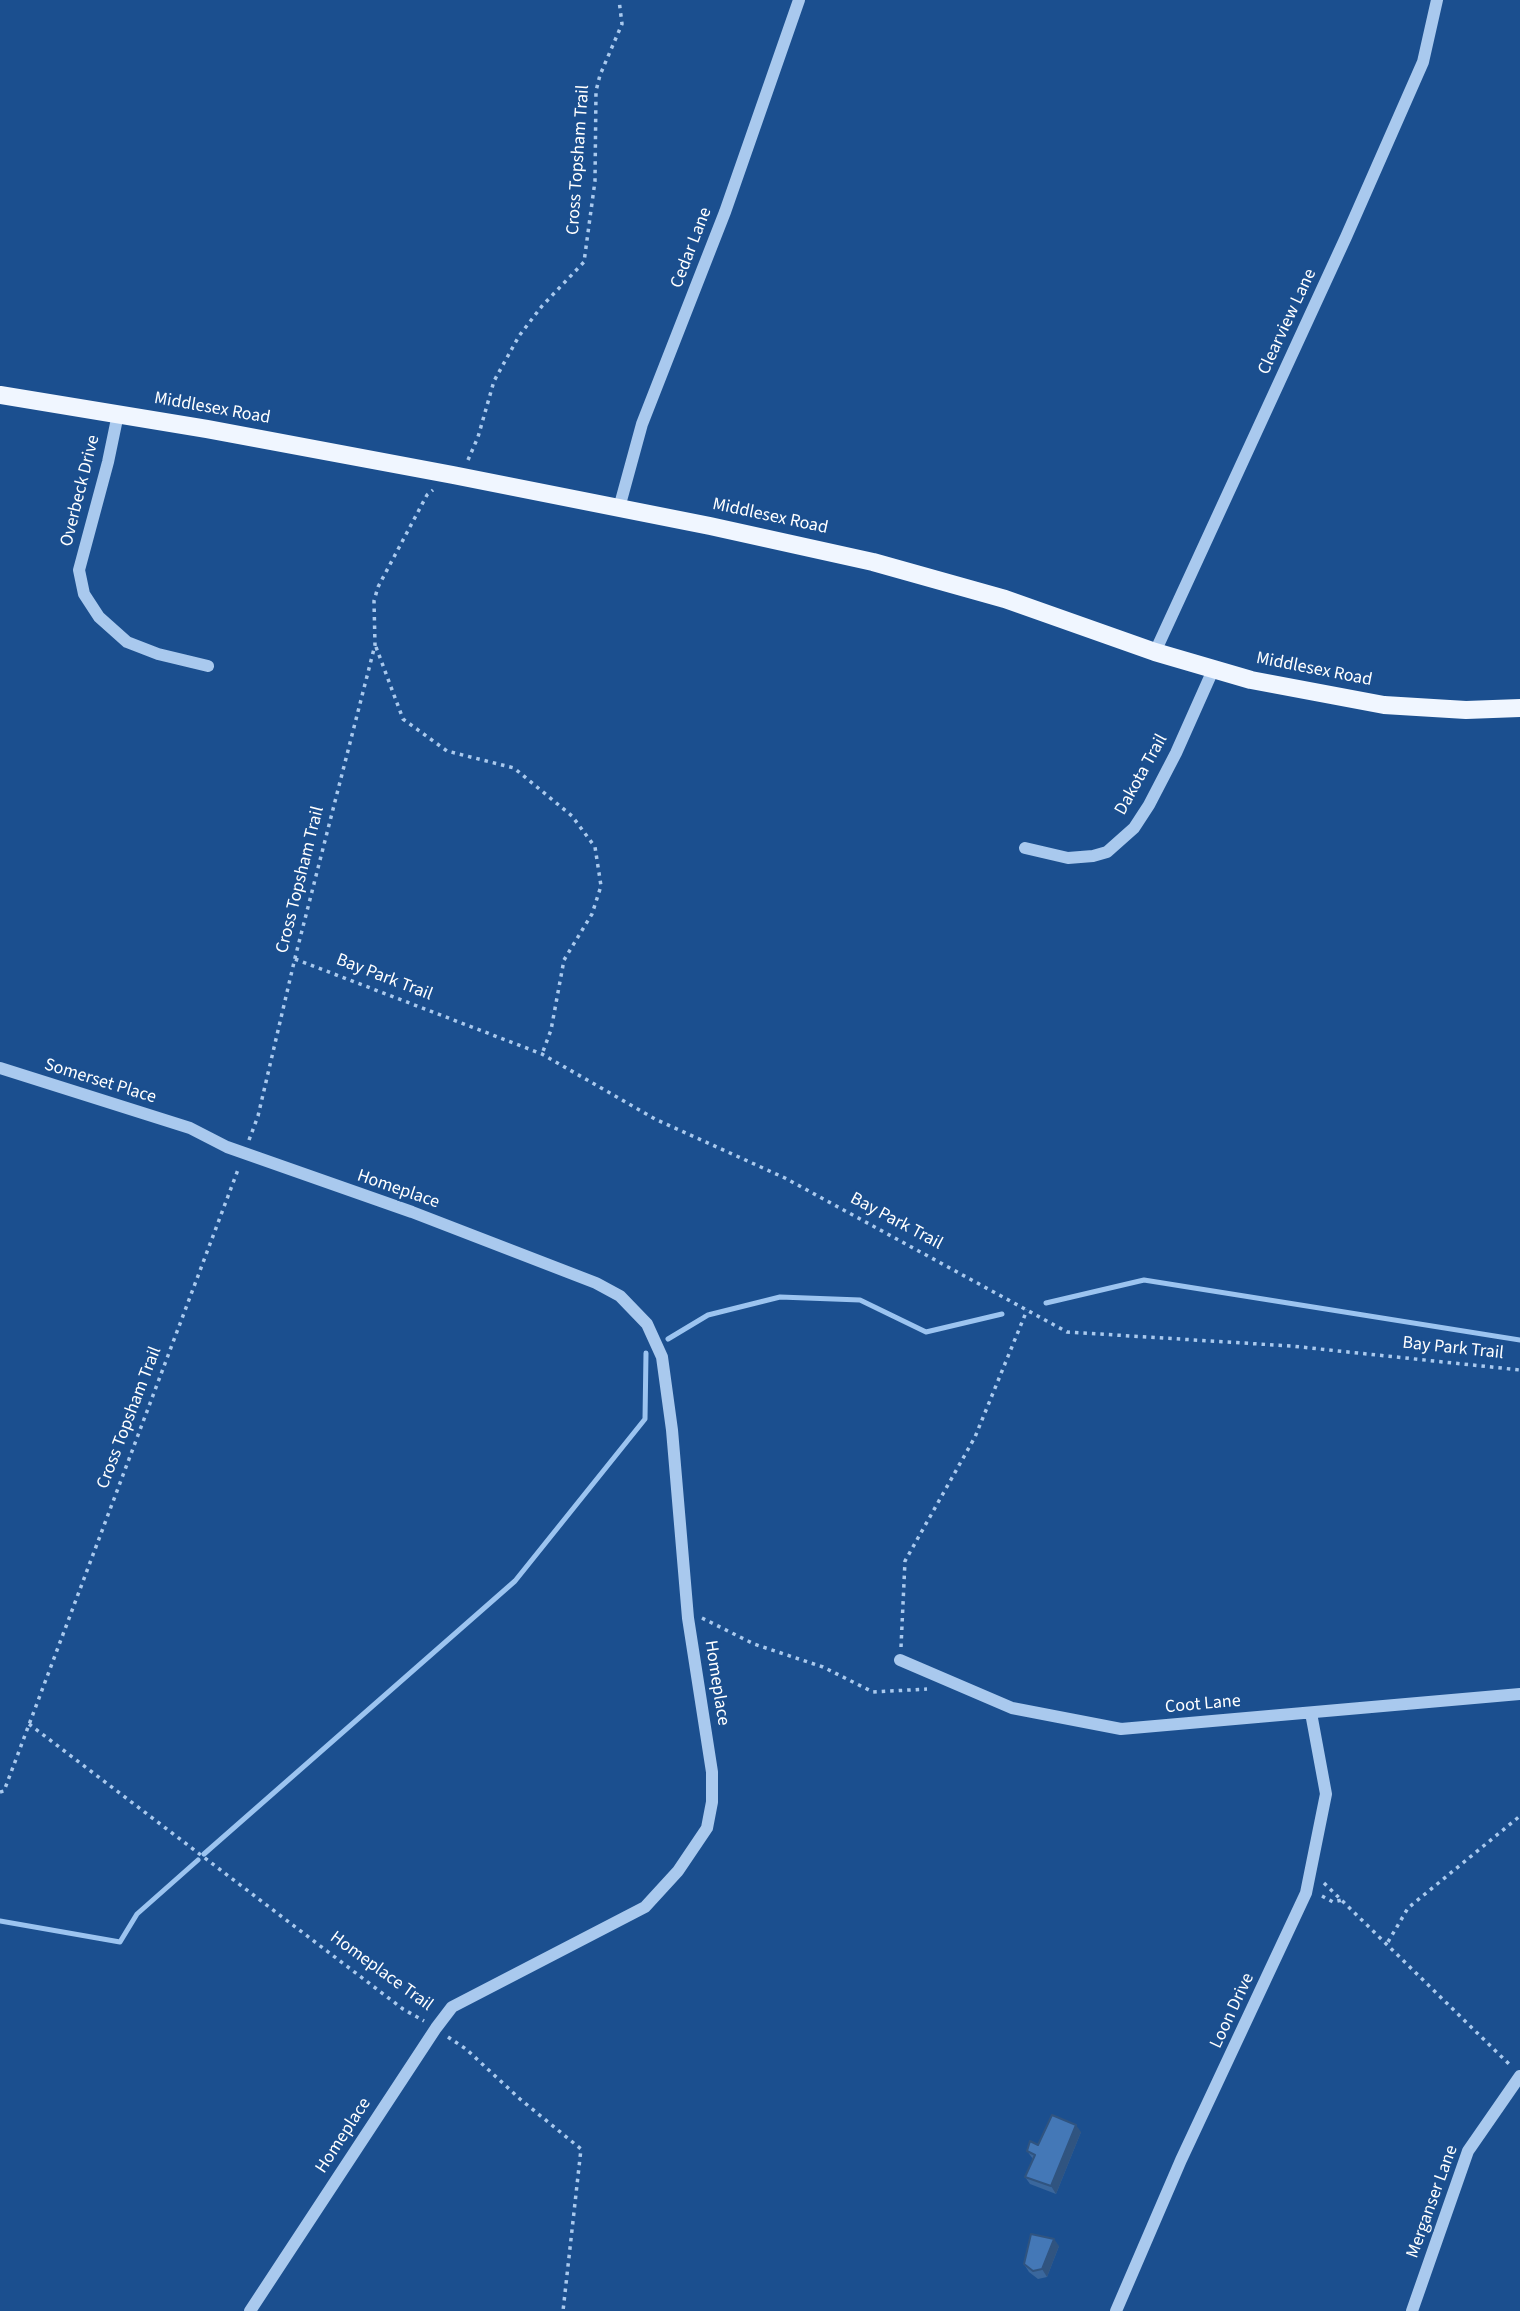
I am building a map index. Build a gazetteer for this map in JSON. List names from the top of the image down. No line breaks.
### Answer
{"streets":{"main road":["Middlesex Road"],"street":["Cedar Lane","Clearview Lane","Overbeck Drive","Dakota Trail","Somerset Place","Homeplace","Coot Lane","Loon Drive","Merganser Lane"],"path":["Cross Topsham Trail","Bay Park Trail","Homeplace Trail"]},"crossings":[["Cross Topsham Trail","Middlesex Road"],["Cross Topsham Trail","Bay Park Trail"],["Cross Topsham Trail","Homeplace"],["Cross Topsham Trail","Homeplace Trail"],["Cedar Lane","Middlesex Road"],["Clearview Lane","Middlesex Road"],["Middlesex Road","Overbeck Drive"],["Middlesex Road","Dakota Trail"],["Somerset Place","Homeplace"],["Homeplace","Homeplace Trail"],["Coot Lane","Loon Drive"]]}
